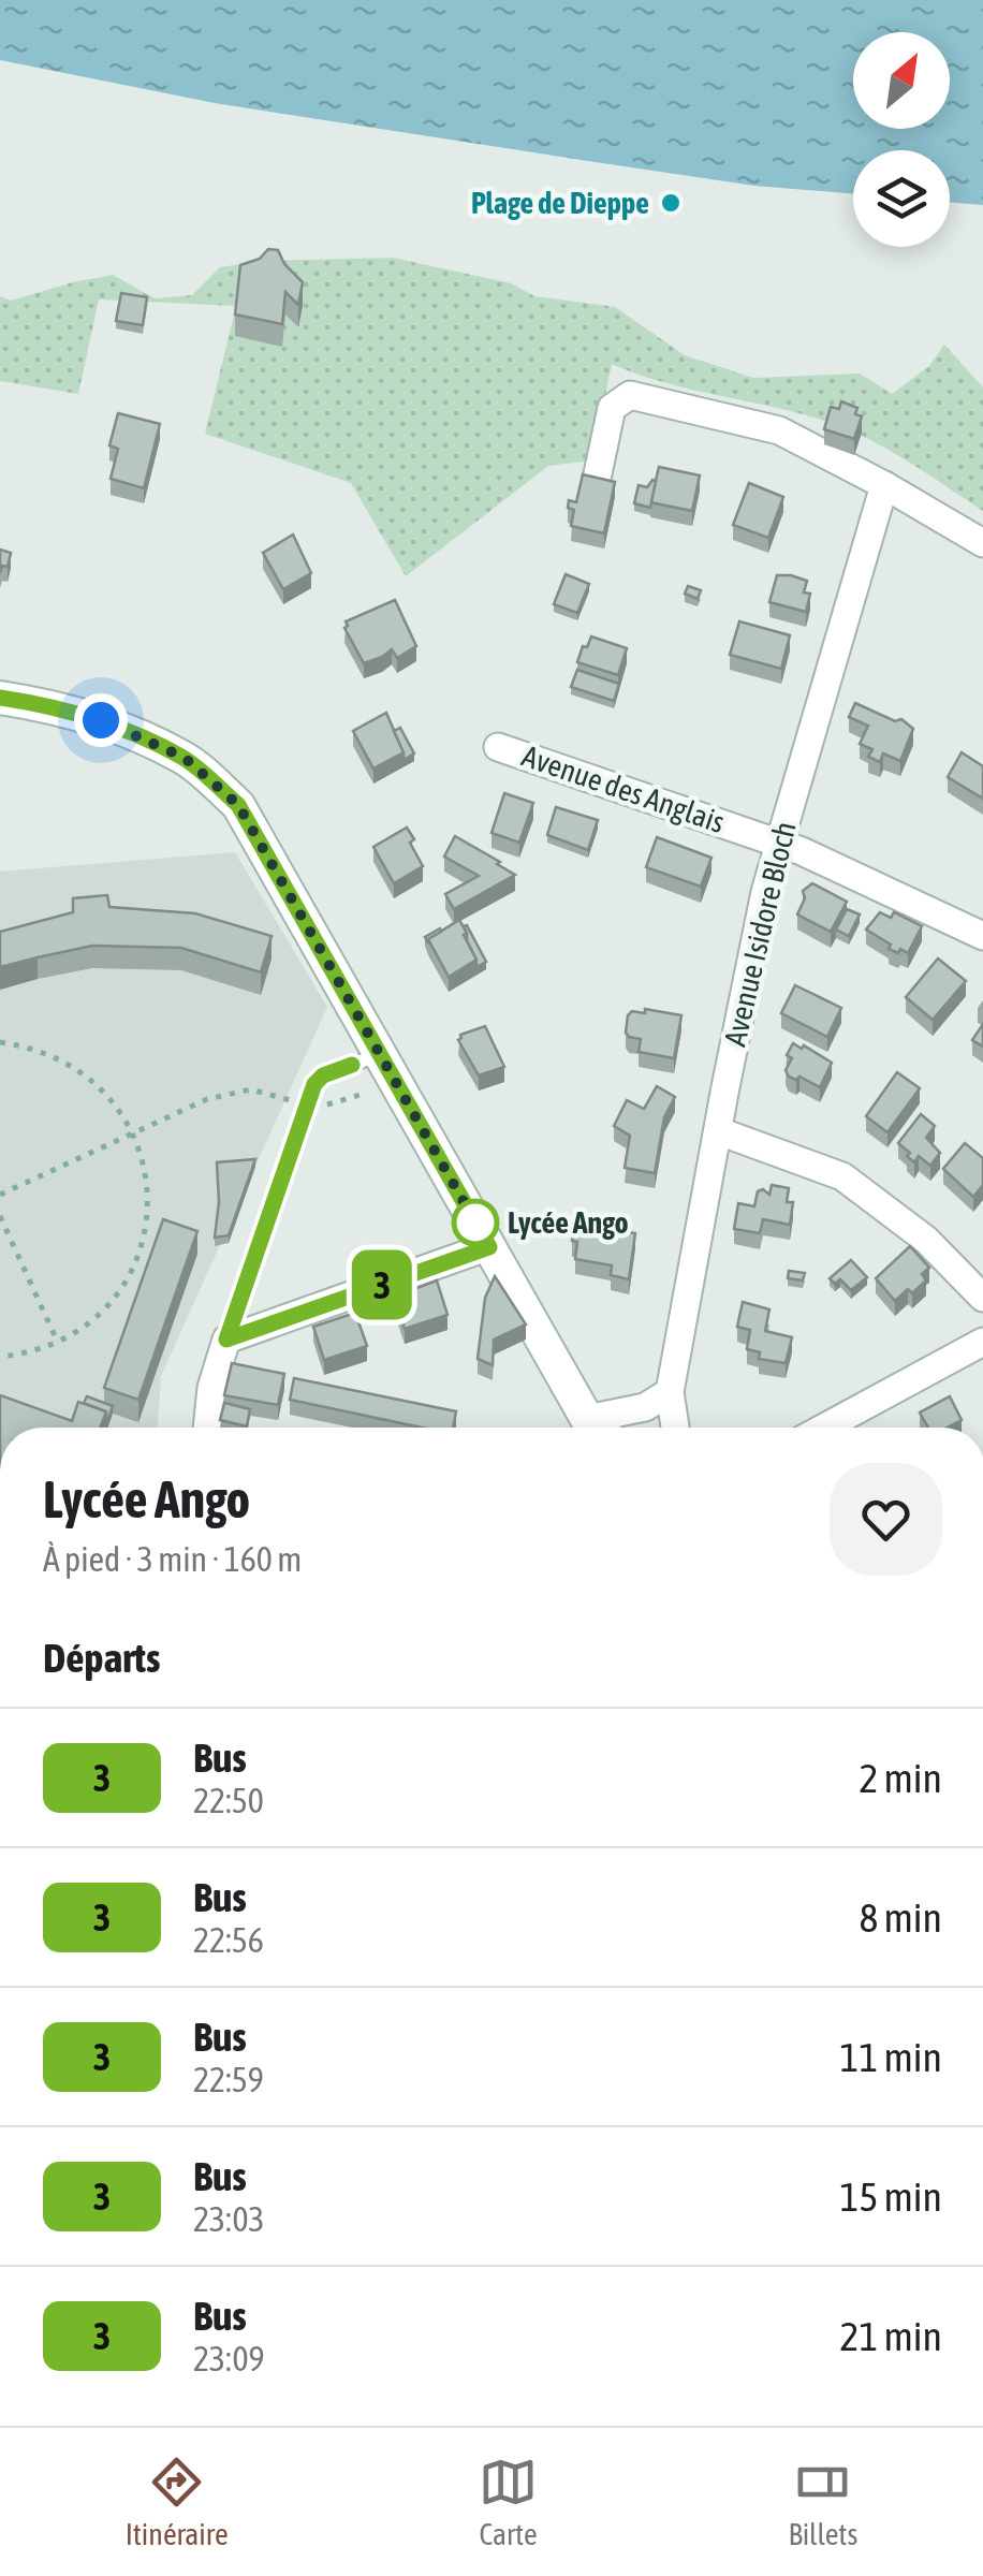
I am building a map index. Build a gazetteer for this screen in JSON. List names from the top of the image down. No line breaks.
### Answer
{"streets":{"street":["Avenue des Anglais","Avenue Isidore Bloch"]},"crossings":[["Avenue des Anglais","Avenue Isidore Bloch"]],"places":["Plage de Dieppe","Lycée Ango"],"lines":["bus line 3"],"north":"top right","page":{"on_map":"3","heading":[["Lycée Ango","À pied · 3 min · 160 m"],"Départs"],"list":[{"mark":"3","name":"Bus","note":"22:50","value":"2 min"},{"mark":"3","name":"Bus","note":"22:56","value":"8 min"},{"mark":"3","name":"Bus","note":"22:59","value":"11 min"},{"mark":"3","name":"Bus","note":"23:03","value":"15 min"},{"mark":"3","name":"Bus","note":"23:09","value":"21 min"}],"tabs":["Itinéraire","Carte","Billets"]}}
